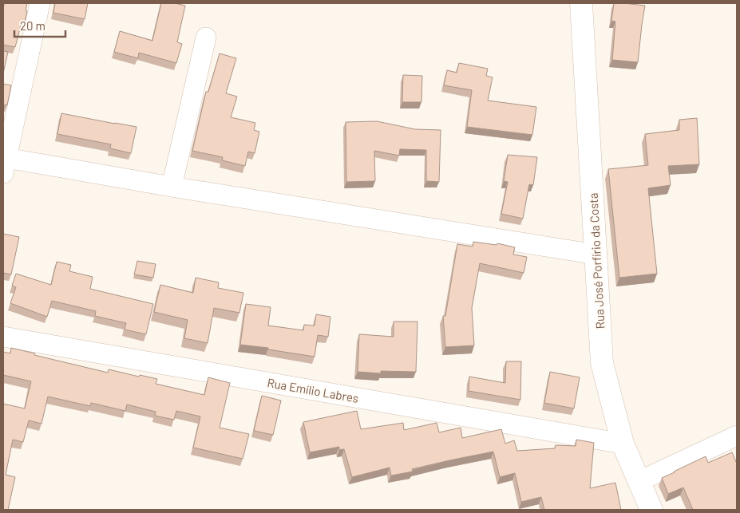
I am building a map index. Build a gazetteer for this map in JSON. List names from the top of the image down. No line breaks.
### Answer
{"streets":{"street":["Rua José Porfírio da Costa","Rua Emílio Labres"]},"crossings":[["Rua José Porfírio da Costa","Rua Emílio Labres"]],"scale_bar":"20 m"}
